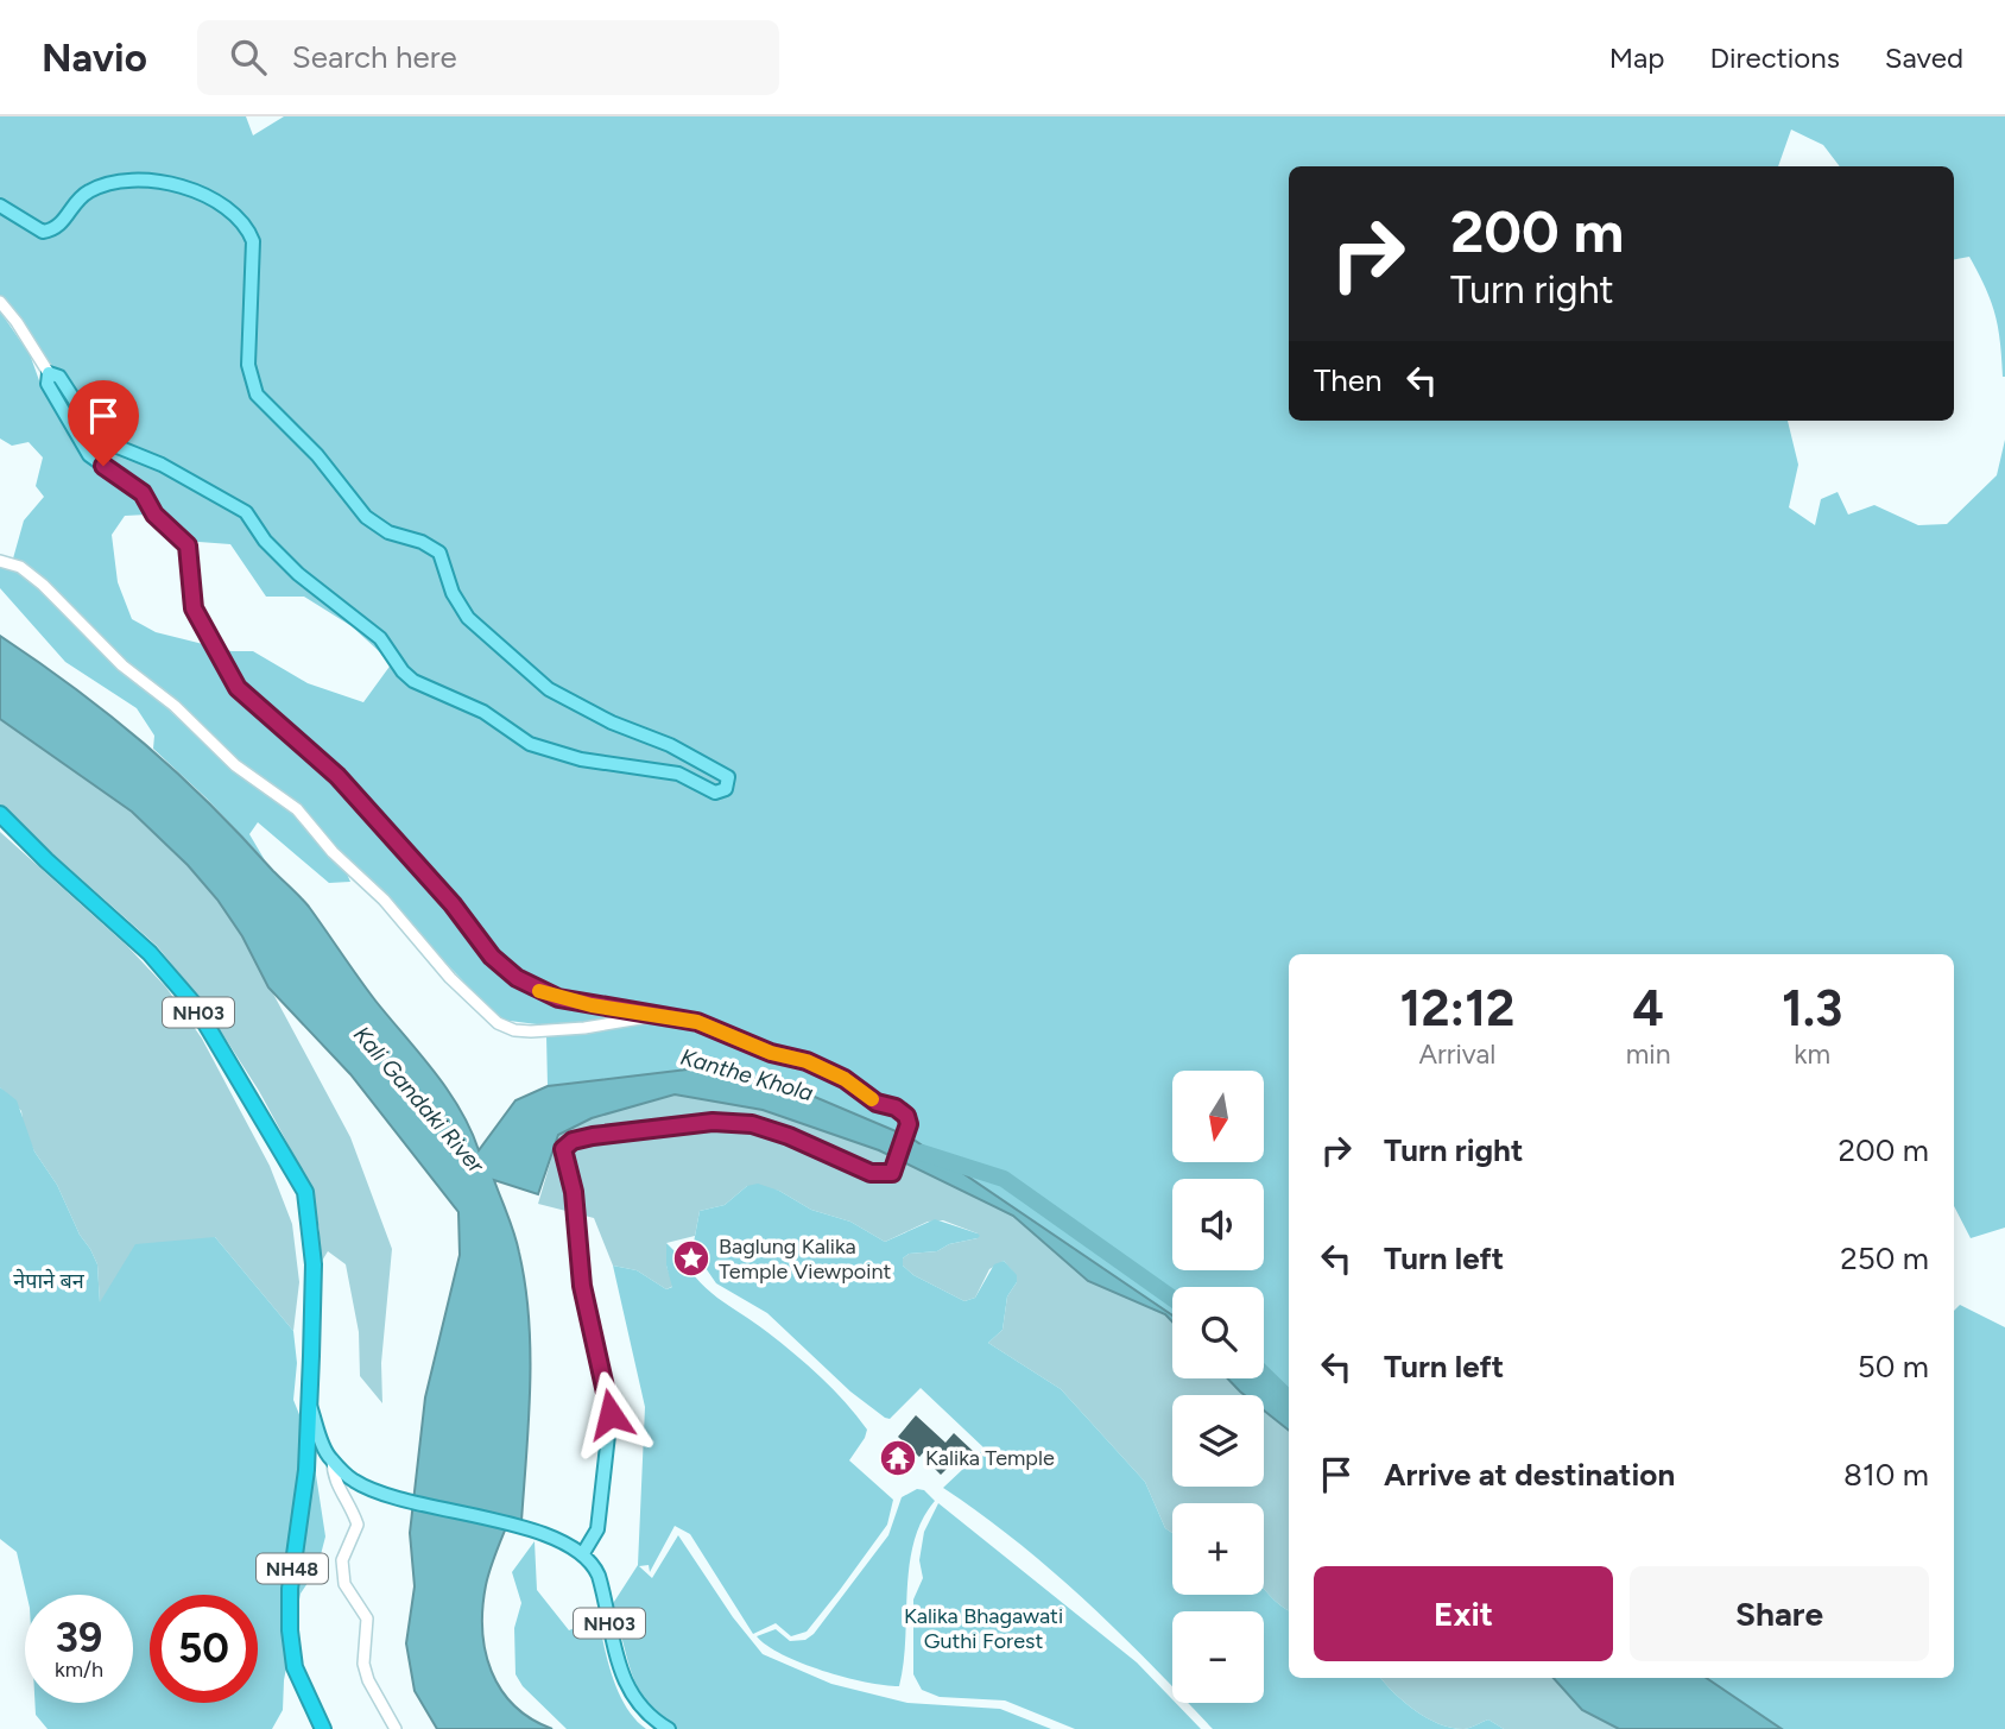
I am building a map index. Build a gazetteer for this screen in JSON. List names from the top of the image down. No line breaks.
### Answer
{"streets":{"highway":["NH03","NH48"]},"crossings":[["NH03","NH48"]],"water":["Kanthe Khola","Kali Gandaki River"],"parks":["नेपाने बन","Kalika Bhagawati Guthi Forest"],"places":{"place":["Baglung Kalika Temple Viewpoint"],"temple":["Kalika Temple"]},"north":"bottom","page":{"header":"Navio","search":"Search here","nav":["Map","Directions","Saved"],"turn":["200 m","Turn right"],"then":"Then","eta":["12:12","Arrival","4","min","1.3","km"],"map_buttons":["+","−"],"list":[{"name":"Turn right","value":"200 m"},{"name":"Turn left","value":"250 m"},{"name":"Turn left","value":"50 m"},{"name":"Arrive at destination","value":"810 m"}],"buttons":["Exit","Share"],"speed":"39 km/h","limit":"50"}}
